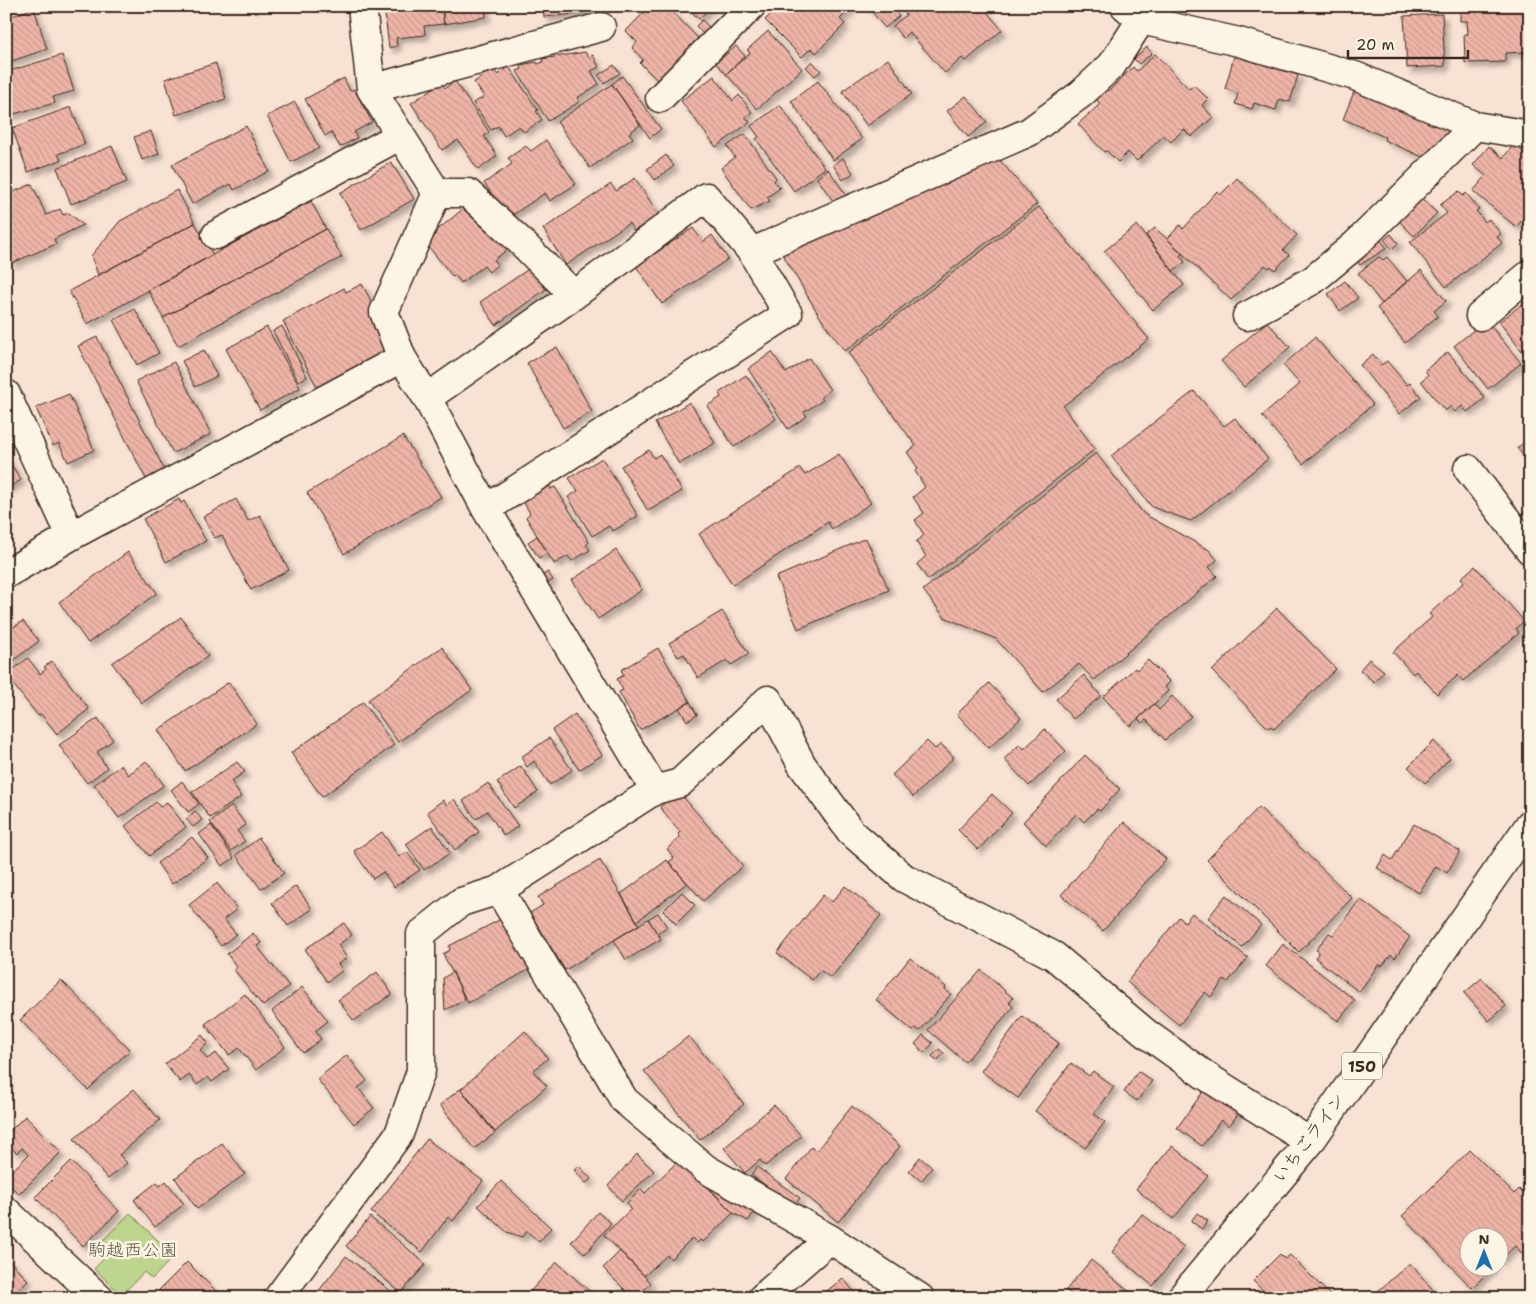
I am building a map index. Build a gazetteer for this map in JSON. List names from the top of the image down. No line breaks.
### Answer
{"streets":{"main road":["150","いちごライン"]},"parks":["駒越西公園"],"scale_bar":"20 m","north":"top"}
